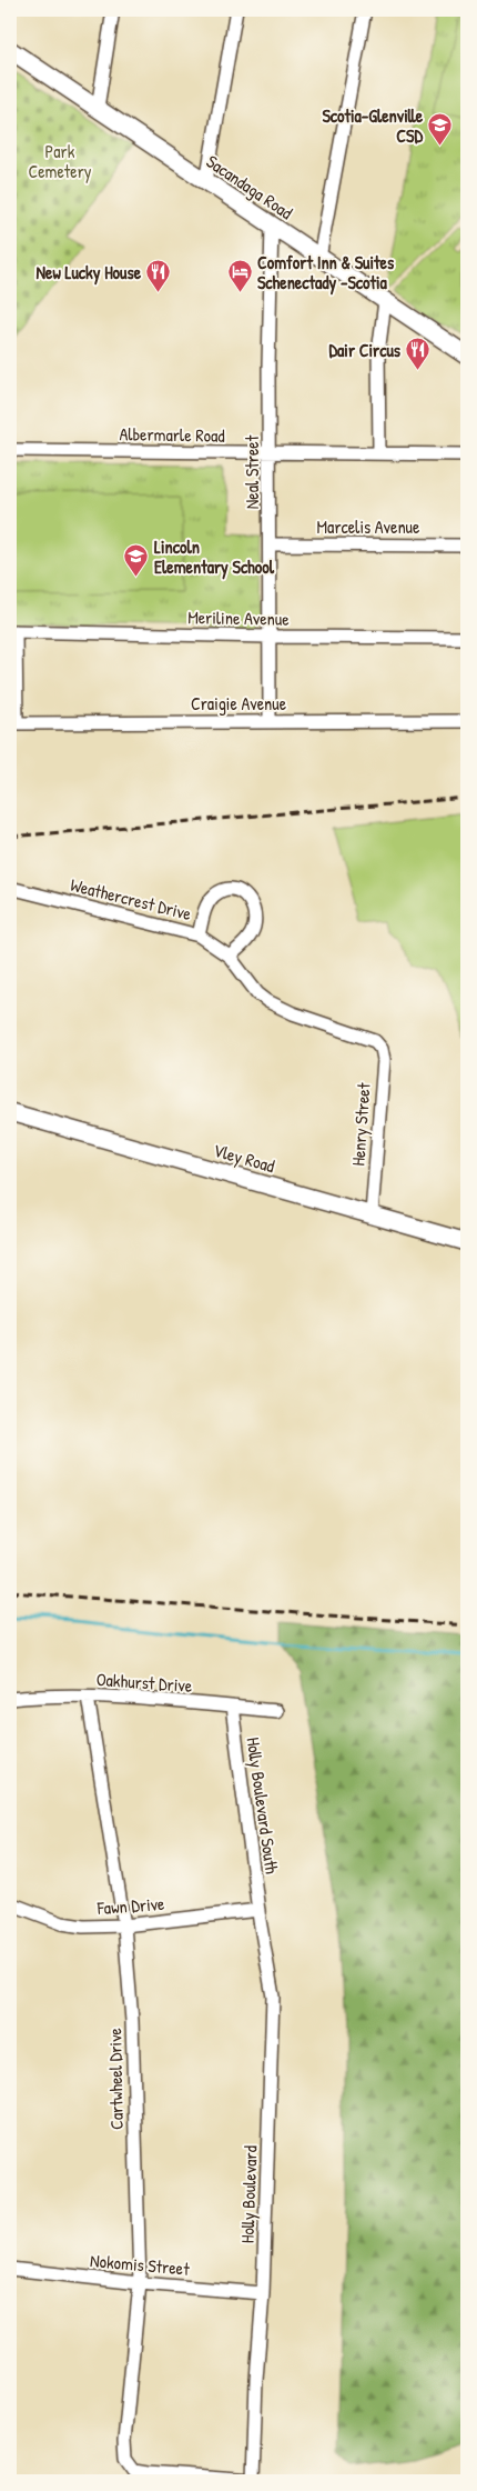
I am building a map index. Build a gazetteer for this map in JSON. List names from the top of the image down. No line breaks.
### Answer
{"streets":{"main road":["Sacandaga Road","Vley Road"],"street":["Albermarle Road","Neal Street","Marcelis Avenue","Meriline Avenue","Craigie Avenue","Weathercrest Drive","Henry Street","Oakhurst Drive","Holly Boulevard South","Fawn Drive","Cartwheel Drive","Holly Boulevard","Nokomis Street"]},"crossings":[["Sacandaga Road","Neal Street"],["Albermarle Road","Neal Street"],["Neal Street","Marcelis Avenue"],["Neal Street","Meriline Avenue"],["Neal Street","Craigie Avenue"],["Weathercrest Drive","Henry Street"],["Henry Street","Vley Road"],["Oakhurst Drive","Holly Boulevard South"],["Oakhurst Drive","Cartwheel Drive"],["Holly Boulevard South","Fawn Drive"],["Holly Boulevard South","Holly Boulevard"],["Fawn Drive","Cartwheel Drive"],["Fawn Drive","Holly Boulevard"],["Cartwheel Drive","Holly Boulevard"],["Cartwheel Drive","Nokomis Street"],["Holly Boulevard","Nokomis Street"]],"parks":["Park Cemetery"],"places":{"school or university":["Scotia-Glenville CSD","Lincoln Elementary School"],"restaurant":["New Lucky House","Dair Circus"],"hotel":["Comfort Inn & Suites Schenectady -Scotia"]}}
